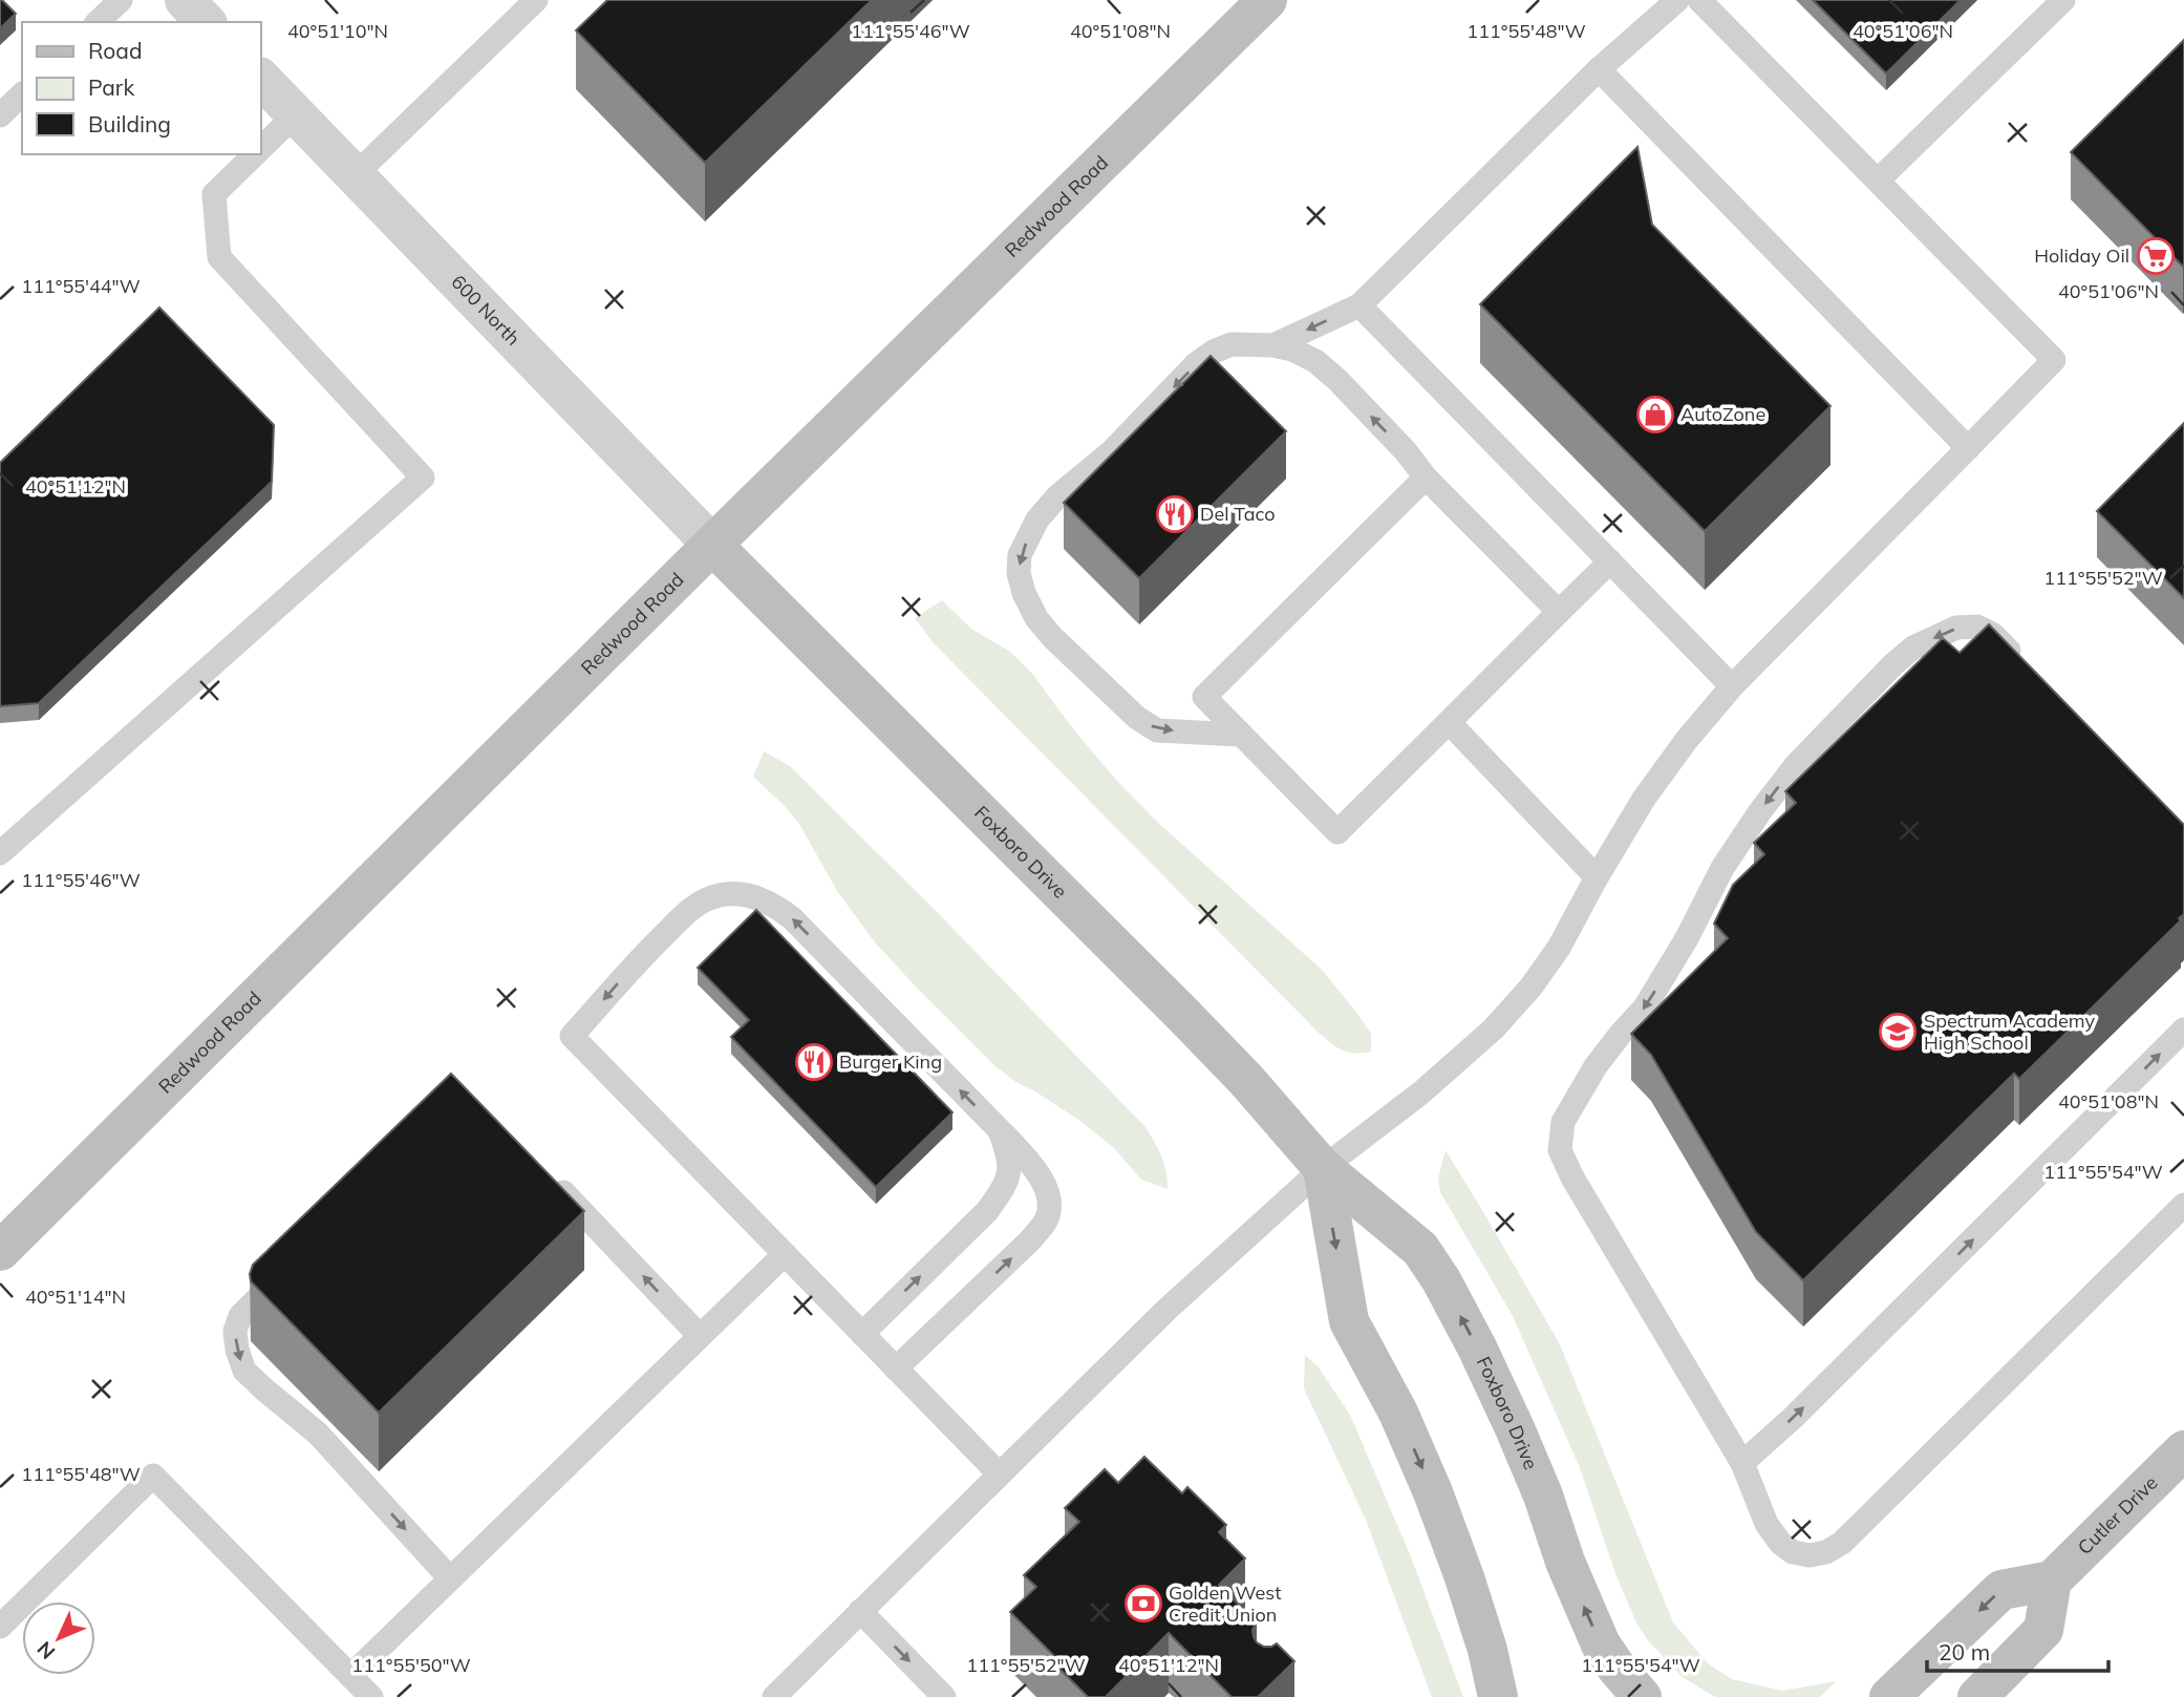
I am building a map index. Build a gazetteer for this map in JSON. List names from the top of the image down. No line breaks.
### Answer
{"streets":{"street":["Redwood Road","600 North","Foxboro Drive","Cutler Drive"]},"crossings":[["Redwood Road","600 North"],["Redwood Road","Foxboro Drive"],["600 North","Foxboro Drive"]],"places":{"supermarket":["Holiday Oil"],"shop":["AutoZone"],"restaurant":["Del Taco","Burger King"],"school or university":["Spectrum Academy High School"],"bank":["Golden West Credit Union"]},"legend":["Road","Park","Building"],"scale_bar":"20 m","north":"bottom left","coordinates":["111°55'46\"W","111°55'48\"W","40°51'06\"N","40°51'10\"N","40°51'08\"N","111°55'44\"W","40°51'12\"N","111°55'52\"W","111°55'54\"W","40°51'14\"N","111°55'50\"W"]}
